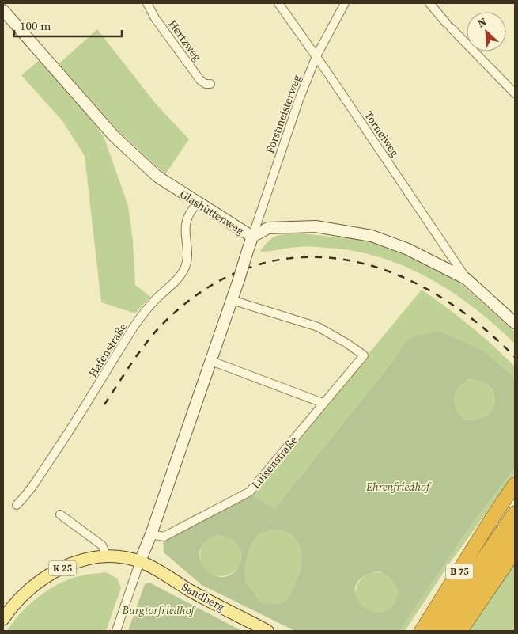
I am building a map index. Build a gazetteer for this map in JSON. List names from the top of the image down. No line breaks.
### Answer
{"streets":{"highway":["B 75"],"main road":["K 25","Sandberg"],"street":["Hertzweg","Forstmeisterweg","Torneiweg","Glashüttenweg","Hafenstraße","Luisenstraße"]},"crossings":[["Forstmeisterweg","Torneiweg"],["Forstmeisterweg","Glashüttenweg"],["Torneiweg","Glashüttenweg"],["Glashüttenweg","Hafenstraße"],["K 25","Sandberg"]],"parks":["Ehrenfriedhof","Burgtorfriedhof"],"scale_bar":"100 m","north":"top left"}
